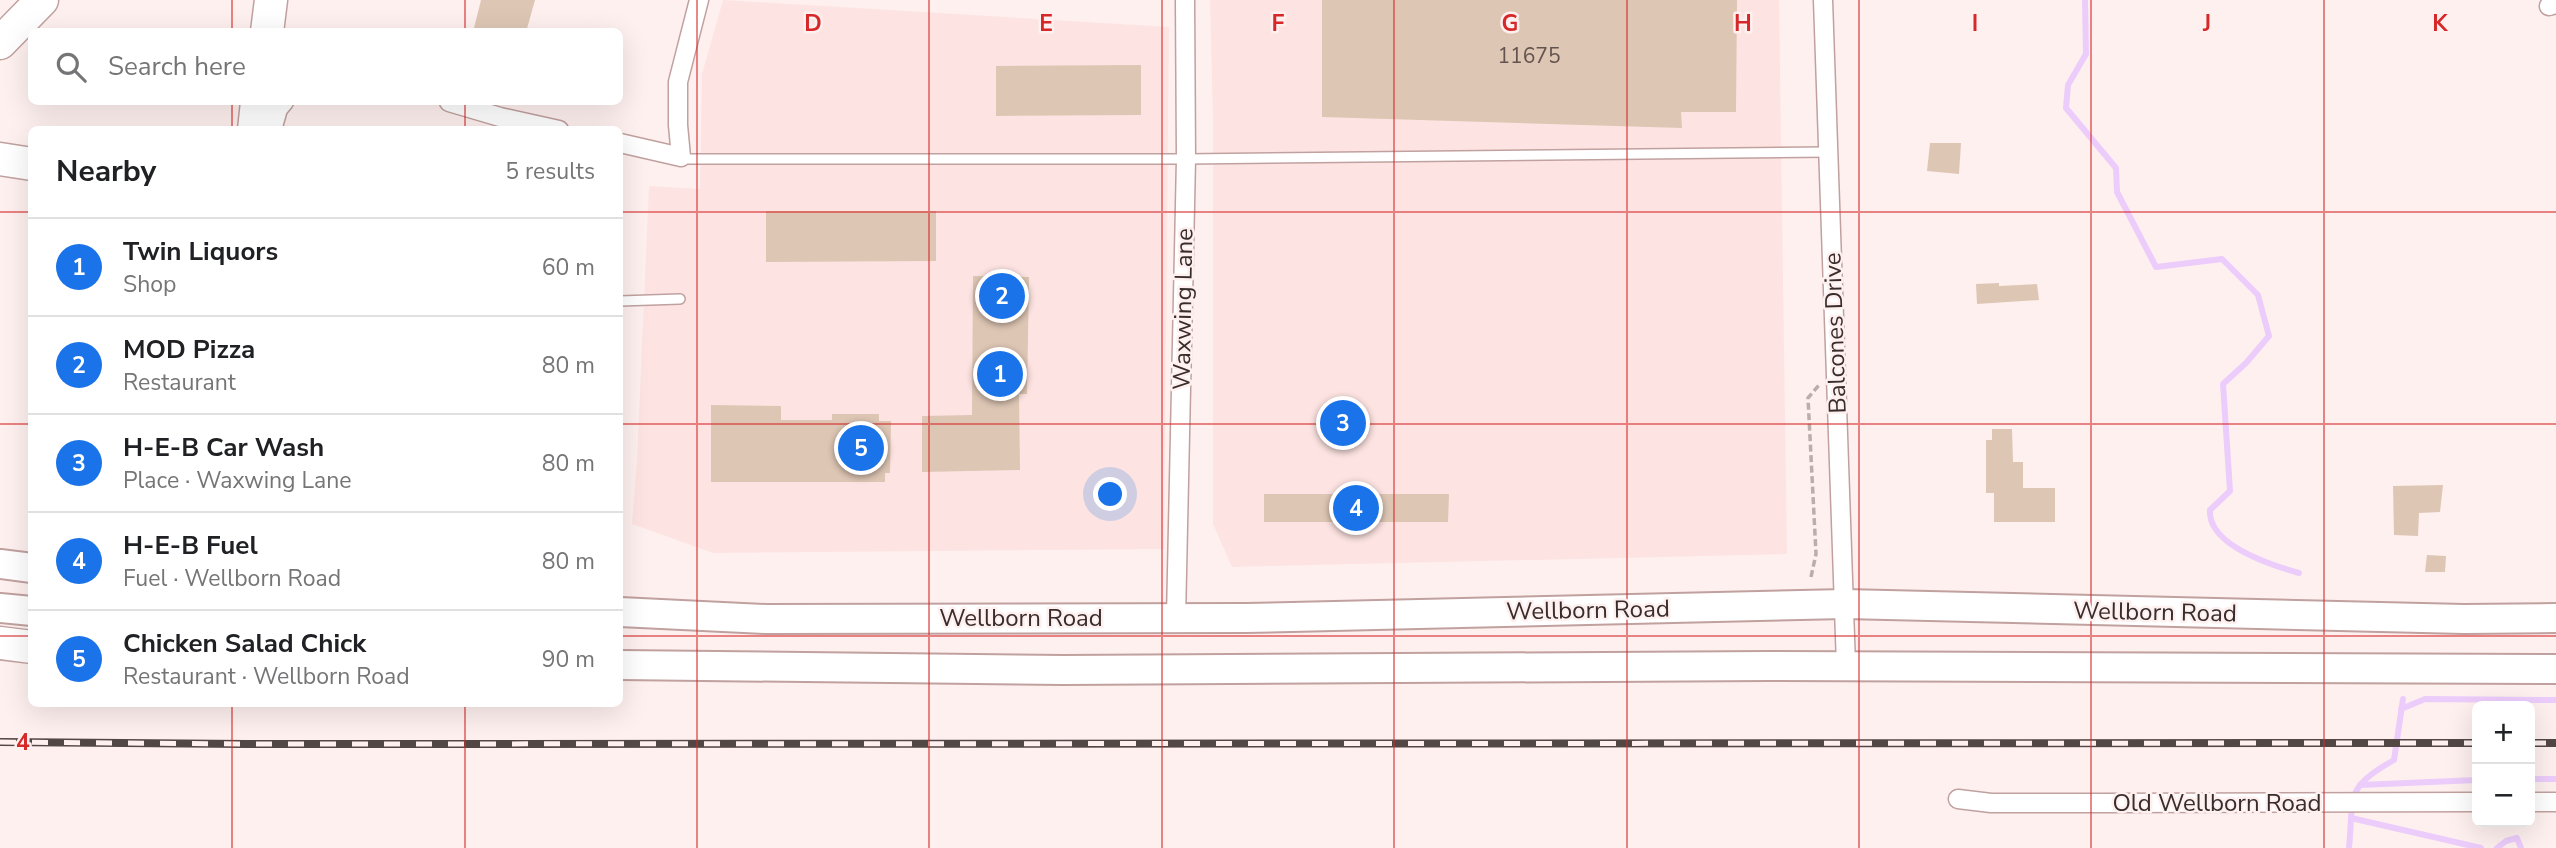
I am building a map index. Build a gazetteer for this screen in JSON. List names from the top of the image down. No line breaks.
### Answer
{"streets":{"main road":["Wellborn Road"],"street":["Waxwing Lane","Balcones Drive","Old Wellborn Road"]},"crossings":[["Waxwing Lane","Wellborn Road"],["Balcones Drive","Wellborn Road"]],"house_numbers":["11675"],"page":{"search":"Search here","heading":["Nearby","5 results"],"list":[{"mark":"1","name":"Twin Liquors","note":"Shop","value":"60 m"},{"mark":"2","name":"MOD Pizza","note":"Restaurant","value":"80 m"},{"mark":"3","name":"H-E-B Car Wash","note":"Place · Waxwing Lane","value":"80 m"},{"mark":"4","name":"H-E-B Fuel","note":"Fuel · Wellborn Road","value":"80 m"},{"mark":"5","name":"Chicken Salad Chick","note":"Restaurant · Wellborn Road","value":"90 m"}],"pins":["2","1","3","5","4"],"map_buttons":["+","−"]},"grid":{"columns":["D","E","F","G","H","I","J","K"],"rows":["4"]}}
